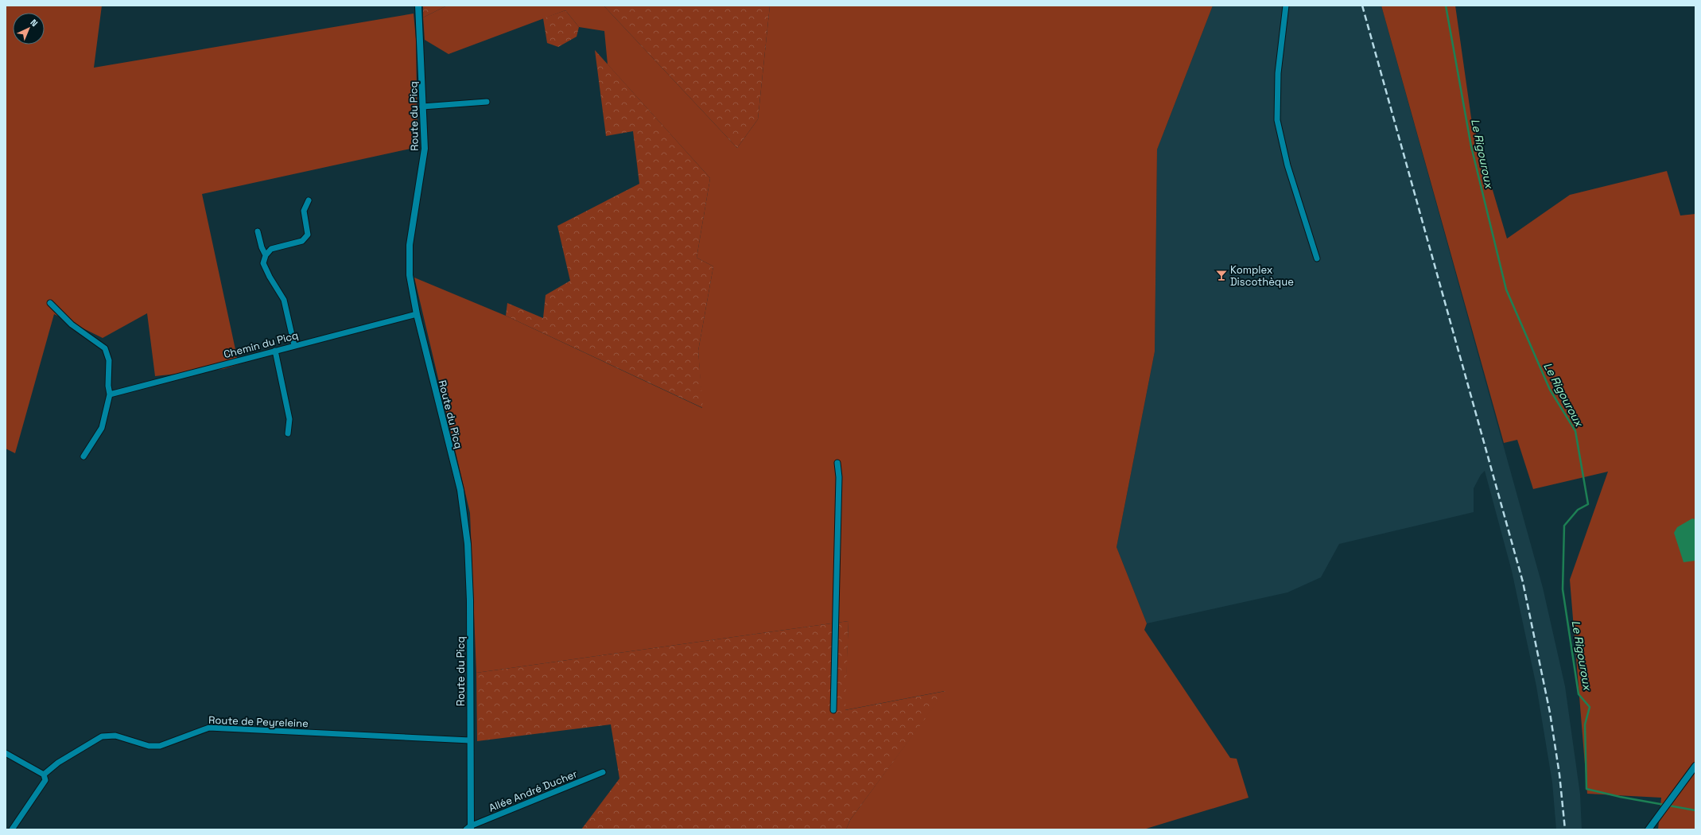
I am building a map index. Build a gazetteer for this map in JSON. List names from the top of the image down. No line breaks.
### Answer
{"streets":{"street":["Route du Picq","Chemin du Picq","Route de Peyreleine","Allée André Ducher"]},"crossings":[["Route du Picq","Chemin du Picq"],["Route du Picq","Route de Peyreleine"],["Route du Picq","Allée André Ducher"]],"water":["Le Rigouroux"],"places":{"bar":["Komplex Discothèque"]},"north":"top right"}
